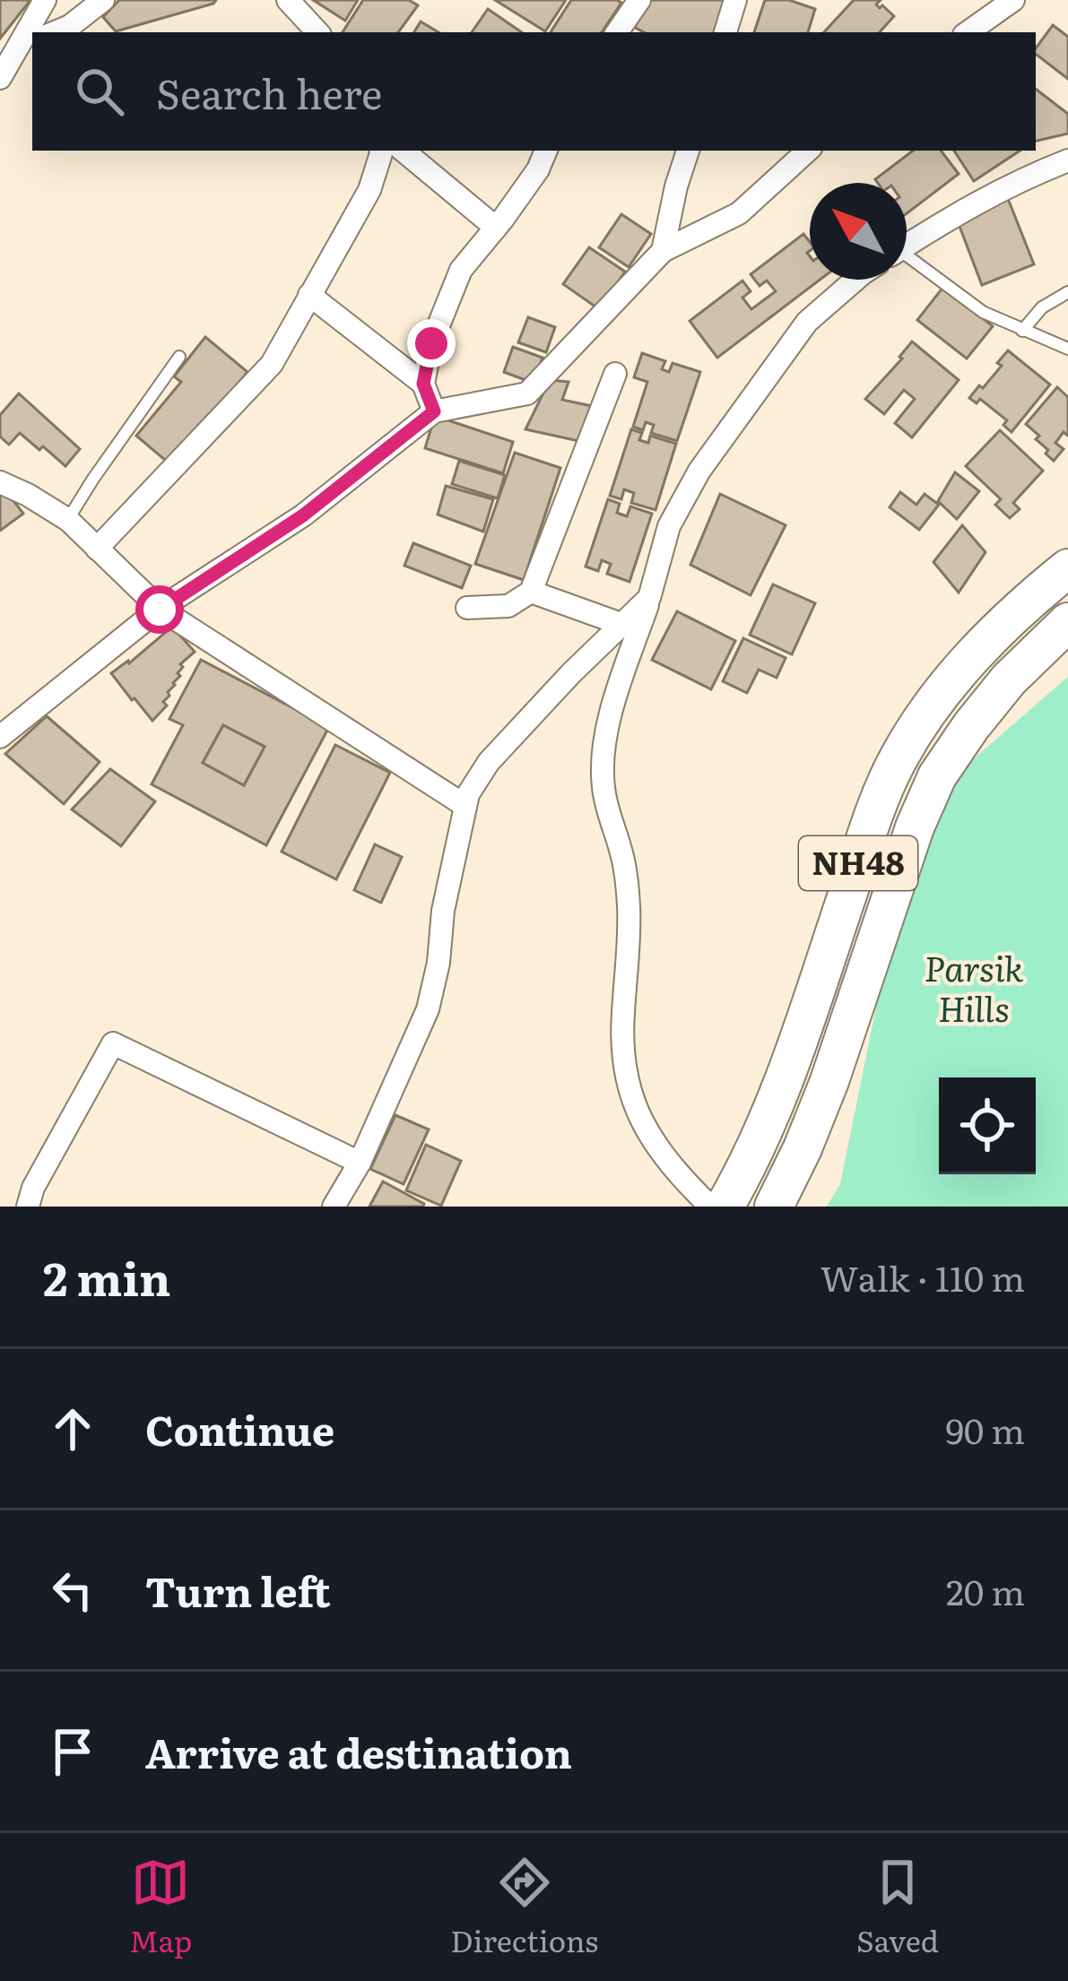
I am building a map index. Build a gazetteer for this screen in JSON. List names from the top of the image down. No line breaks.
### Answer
{"streets":{"highway":["NH48"]},"parks":["Parsik Hills"],"north":"top left","page":{"search":"Search here","heading":["2 min","Walk · 110 m"],"list":[["Continue","90 m"],["Turn left","20 m"],"Arrive at destination"],"nav":["Map","Directions","Saved"]}}
